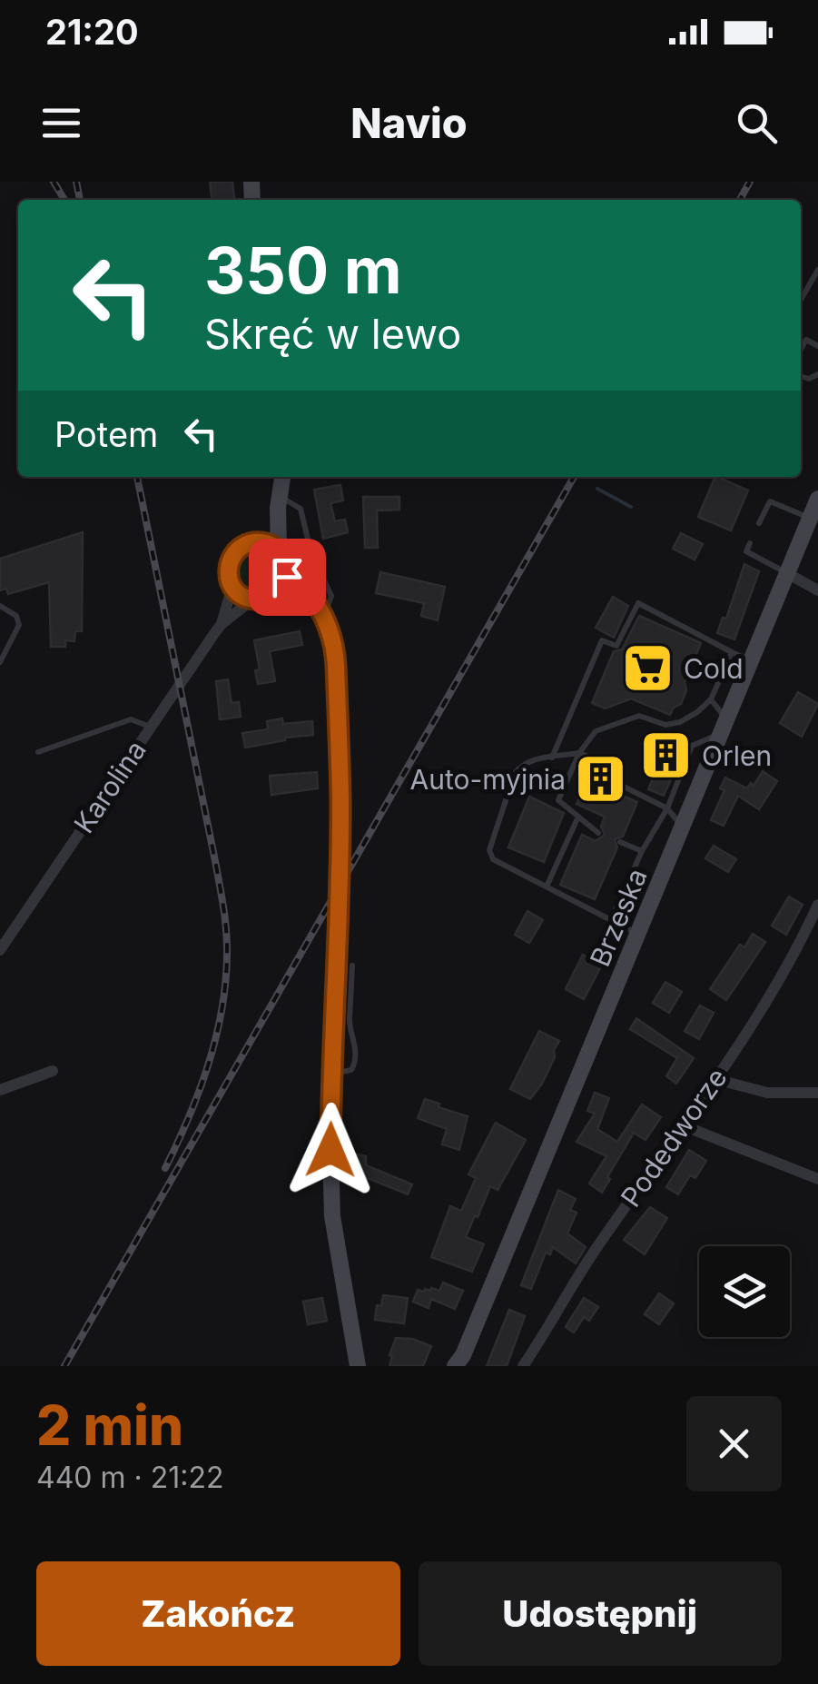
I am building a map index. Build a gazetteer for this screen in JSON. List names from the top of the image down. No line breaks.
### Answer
{"streets":{"main road":["Brzeska"],"street":["Karolina","Podedworze"]},"places":{"supermarket":["Cold"],"building":["Orlen","Auto-myjnia"]},"page":{"status":"21:20","header":"Navio","turn":["350 m","Skręć w lewo"],"then":"Potem","heading":["2 min","440 m · 21:22"],"buttons":["Zakończ","Udostępnij"]}}
